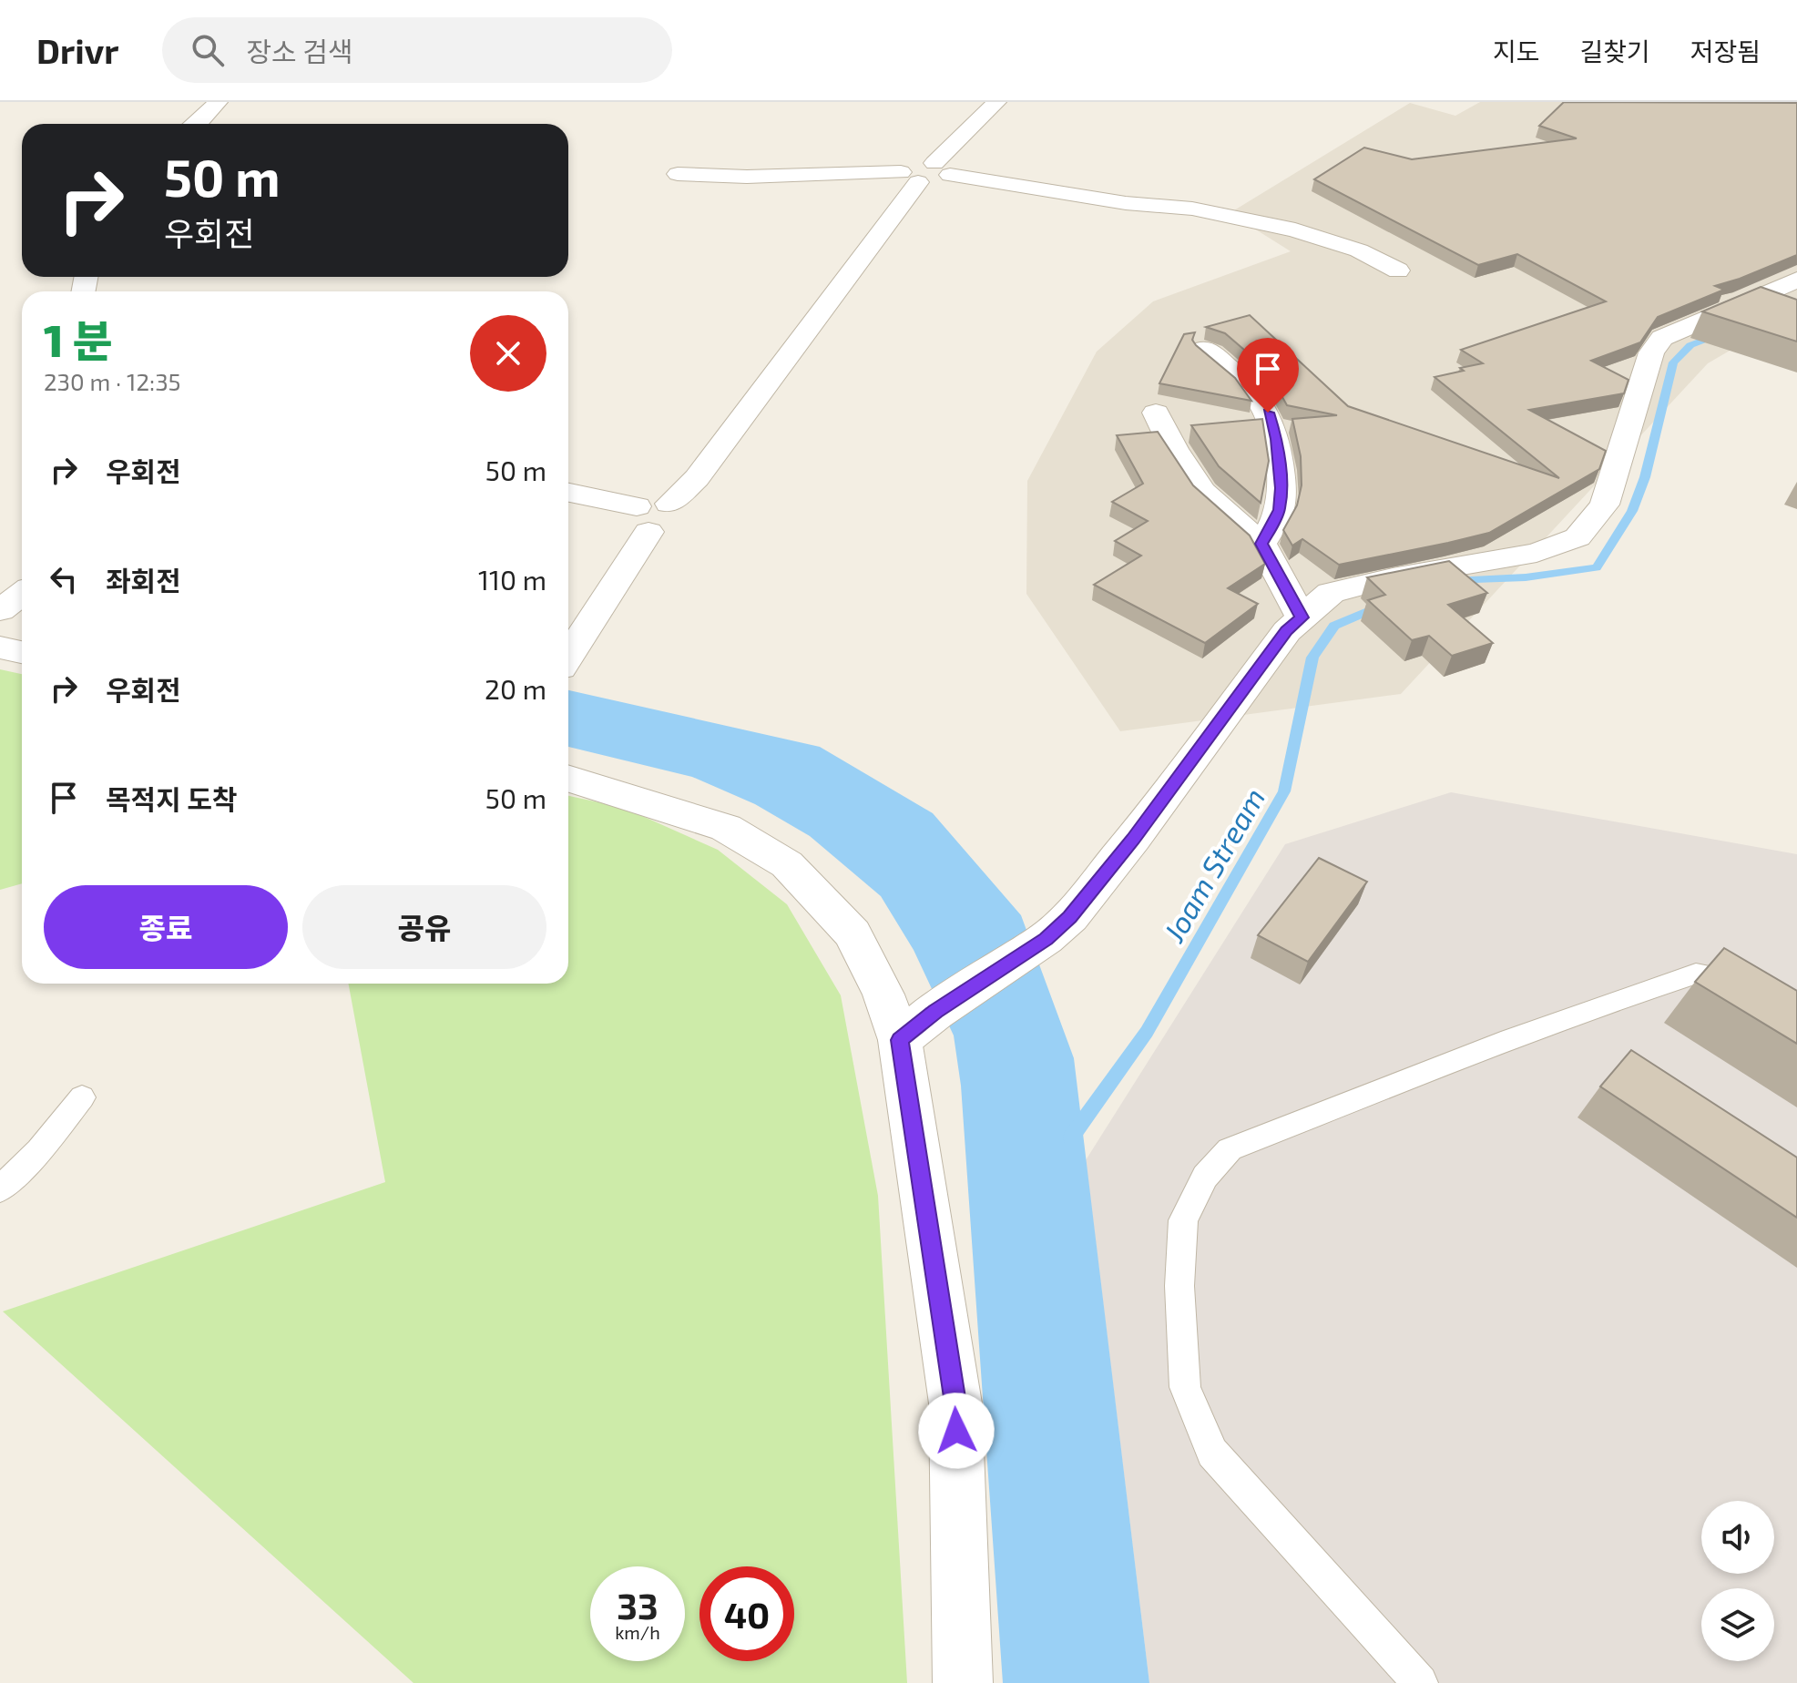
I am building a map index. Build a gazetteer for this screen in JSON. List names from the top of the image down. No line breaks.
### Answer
{"water":["Joam Stream"],"page":{"header":"Drivr","search":"장소 검색","nav":["지도","길찾기","저장됨"],"turn":["50 m","우회전"],"heading":["1 분","230 m · 12:35"],"list":[{"name":"우회전","value":"50 m"},{"name":"좌회전","value":"110 m"},{"name":"우회전","value":"20 m"},{"name":"목적지 도착","value":"50 m"}],"buttons":["종료","공유"],"speed":"33 km/h","limit":"40"}}
